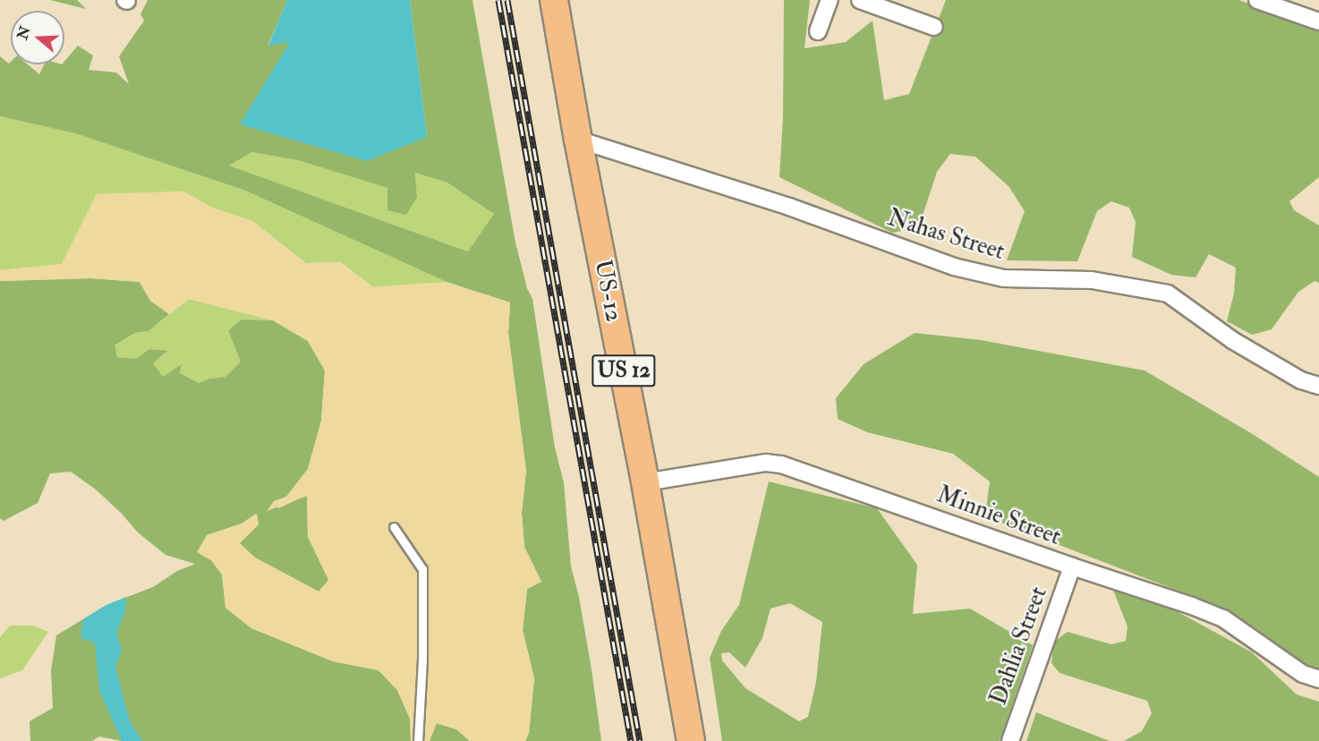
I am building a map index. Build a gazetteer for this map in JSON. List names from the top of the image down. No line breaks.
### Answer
{"streets":{"main road":["US-12","US 12"],"street":["Nahas Street","Minnie Street","Dahlia Street"]},"crossings":[["Nahas Street","US-12"],["US-12","Minnie Street"],["Minnie Street","Dahlia Street"]],"north":"left"}
